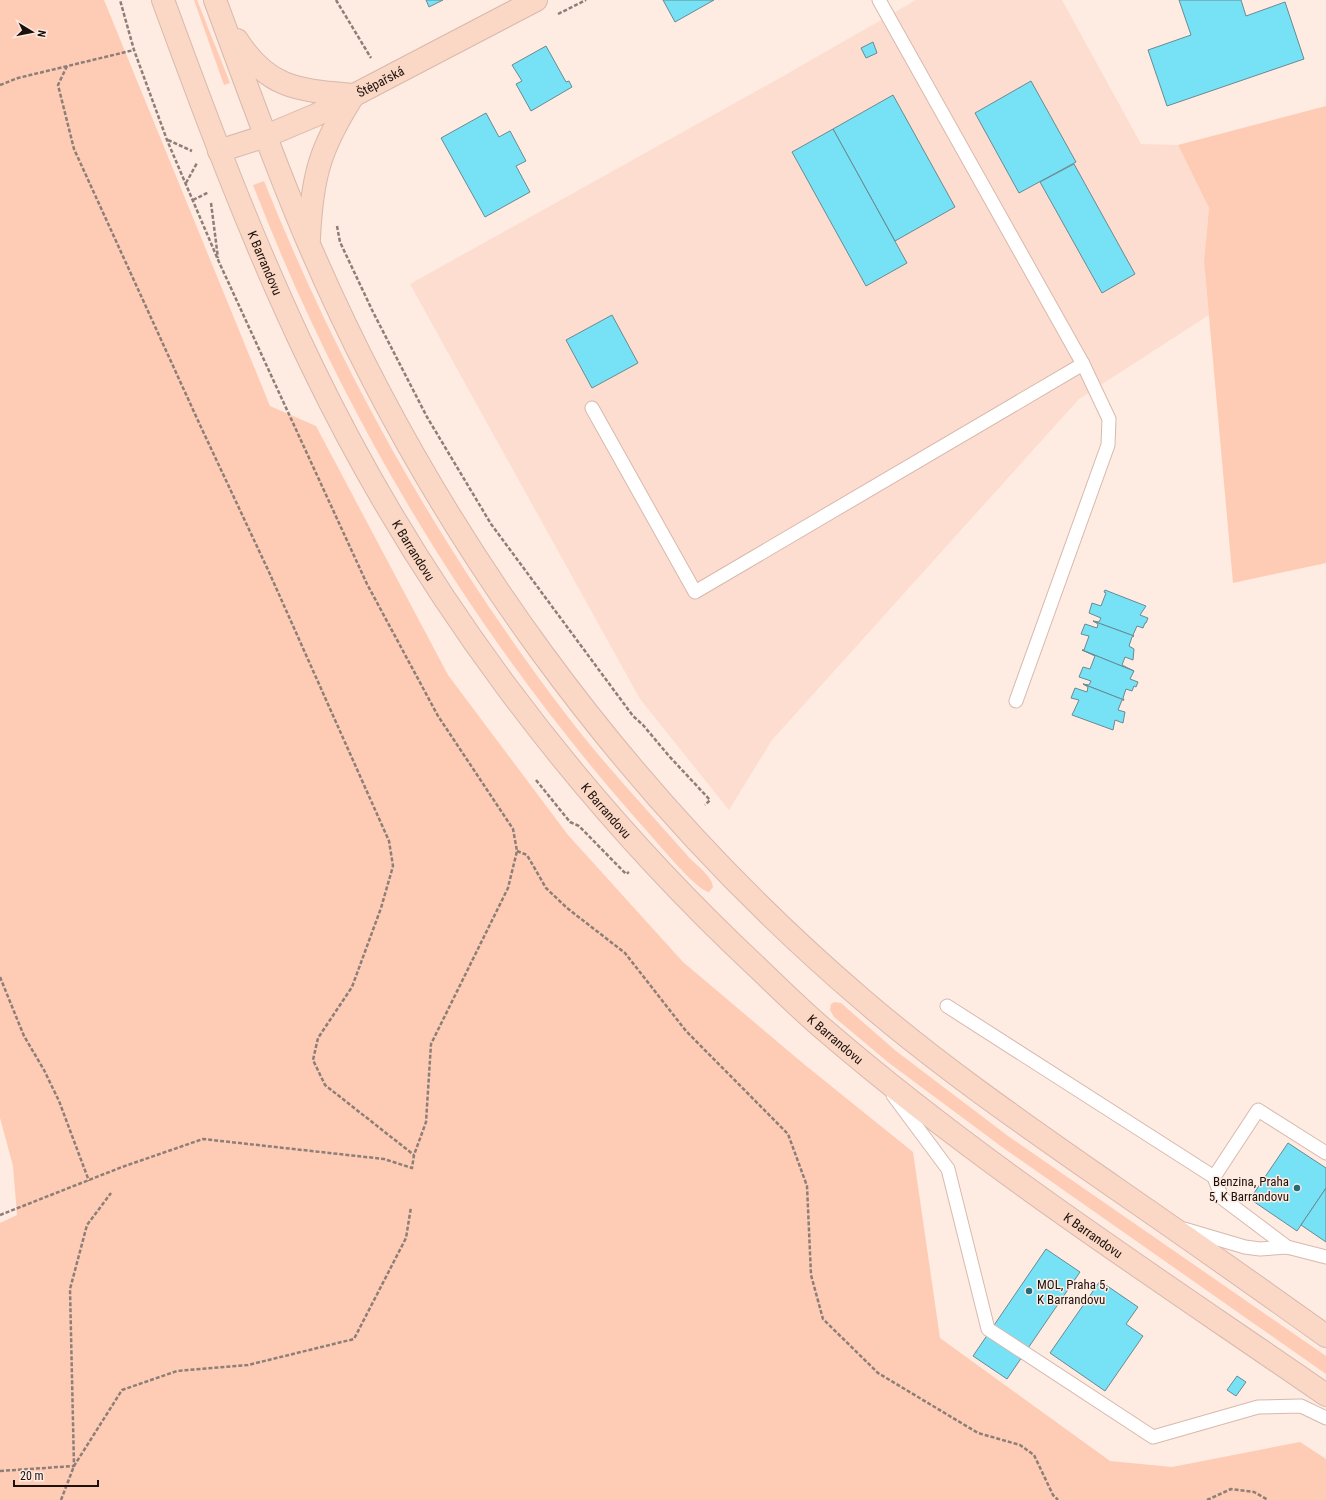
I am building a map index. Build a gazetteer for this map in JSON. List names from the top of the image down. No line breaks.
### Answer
{"streets":{"main road":["Štěpařská","K Barrandovu"]},"crossings":[["Štěpařská","K Barrandovu"]],"places":["Benzina, Praha 5, K Barrandovu","MOL, Praha 5, K Barrandovu"],"scale_bar":"20 m","north":"right"}
